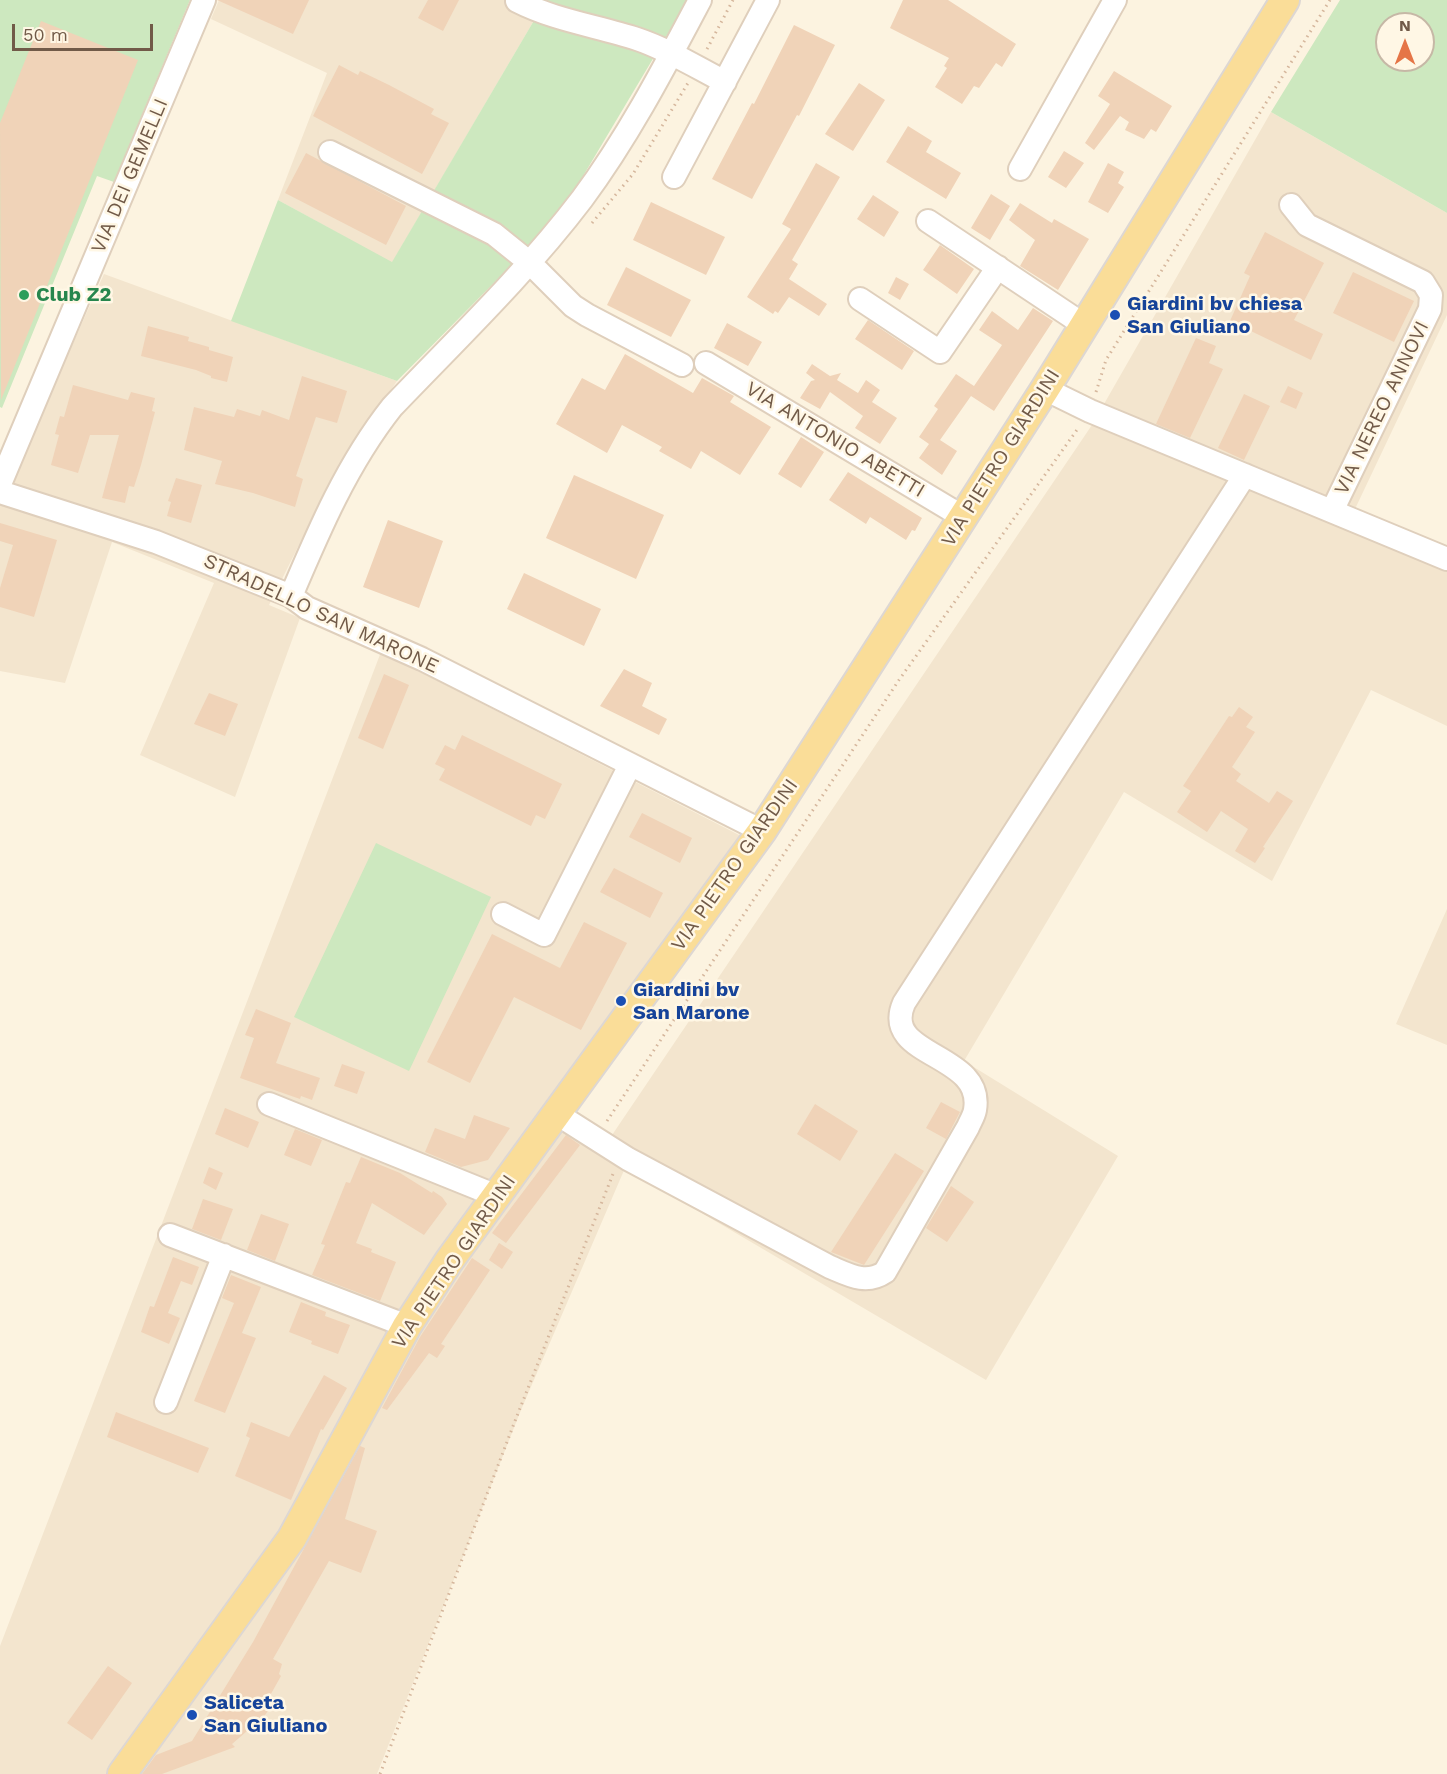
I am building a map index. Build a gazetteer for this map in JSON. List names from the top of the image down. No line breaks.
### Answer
{"streets":{"main road":["VIA PIETRO GIARDINI"],"street":["VIA DEI GEMELLI","VIA NEREO ANNOVI","VIA ANTONIO ABETTI","STRADELLO SAN MARONE"]},"crossings":[["VIA ANTONIO ABETTI","VIA PIETRO GIARDINI"],["VIA PIETRO GIARDINI","STRADELLO SAN MARONE"]],"places":["Club Z2","Giardini bv chiesa San Giuliano","Giardini bv San Marone","Saliceta San Giuliano"],"scale_bar":"50 m","north":"top"}
